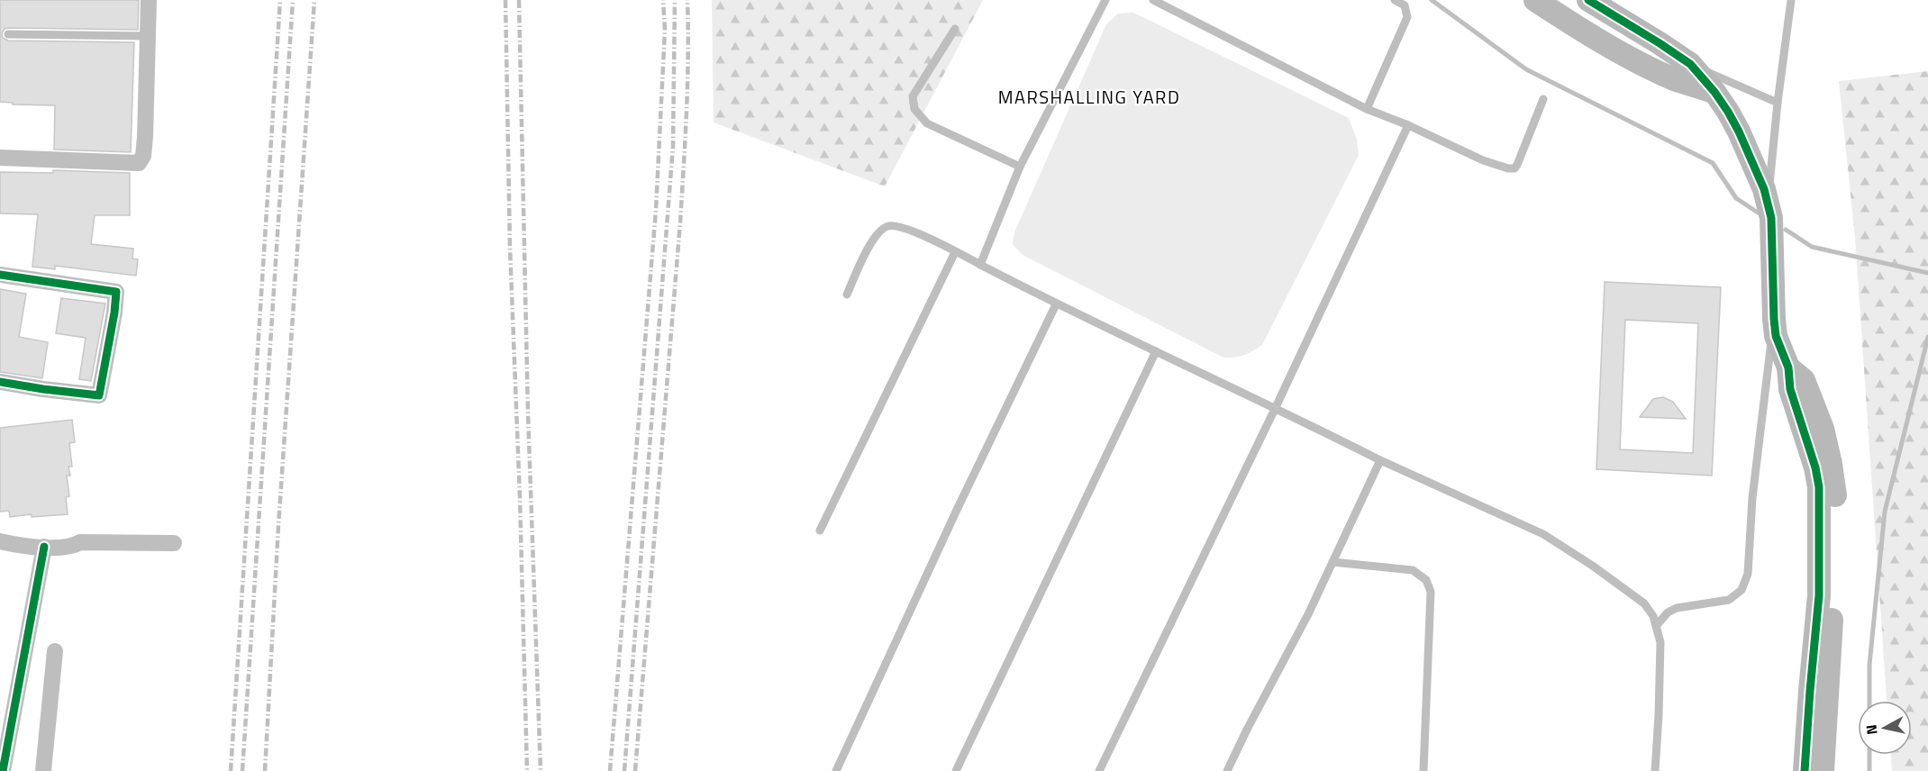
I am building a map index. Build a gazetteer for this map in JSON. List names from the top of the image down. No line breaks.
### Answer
{"districts":["MARSHALLING YARD"],"north":"left"}
